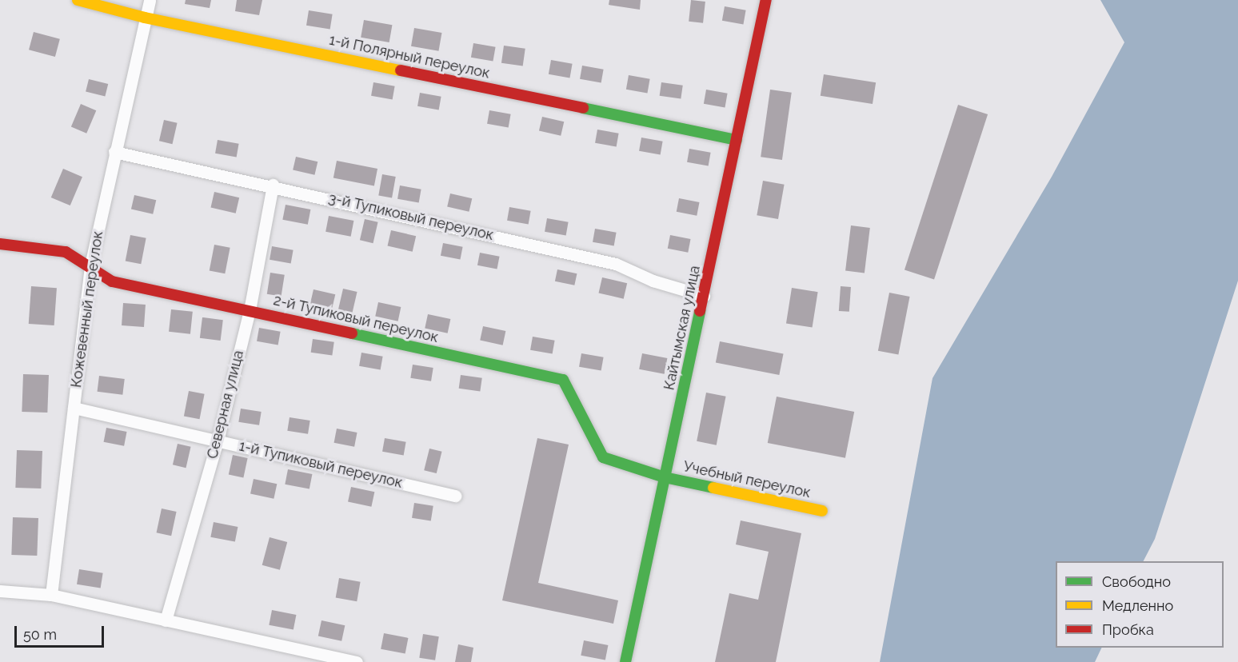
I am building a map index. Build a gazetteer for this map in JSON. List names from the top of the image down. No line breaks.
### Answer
{"streets":{"street":["1-й Полярный переулок","3-й Тупиковый переулок","Кожевенный переулок","2-й Тупиковый переулок","Кайтымская улица","Северная улица","1-й Тупиковый переулок","Учебный переулок"]},"crossings":[["1-й Полярный переулок","Кожевенный переулок"],["1-й Полярный переулок","Кайтымская улица"],["3-й Тупиковый переулок","Кожевенный переулок"],["3-й Тупиковый переулок","Кайтымская улица"],["3-й Тупиковый переулок","Северная улица"],["Кожевенный переулок","2-й Тупиковый переулок"],["Кожевенный переулок","1-й Тупиковый переулок"],["2-й Тупиковый переулок","Кайтымская улица"],["2-й Тупиковый переулок","Северная улица"],["2-й Тупиковый переулок","Учебный переулок"],["Кайтымская улица","Учебный переулок"],["Северная улица","1-й Тупиковый переулок"]],"legend":["Свободно","Медленно","Пробка"],"scale_bar":"50 m"}
